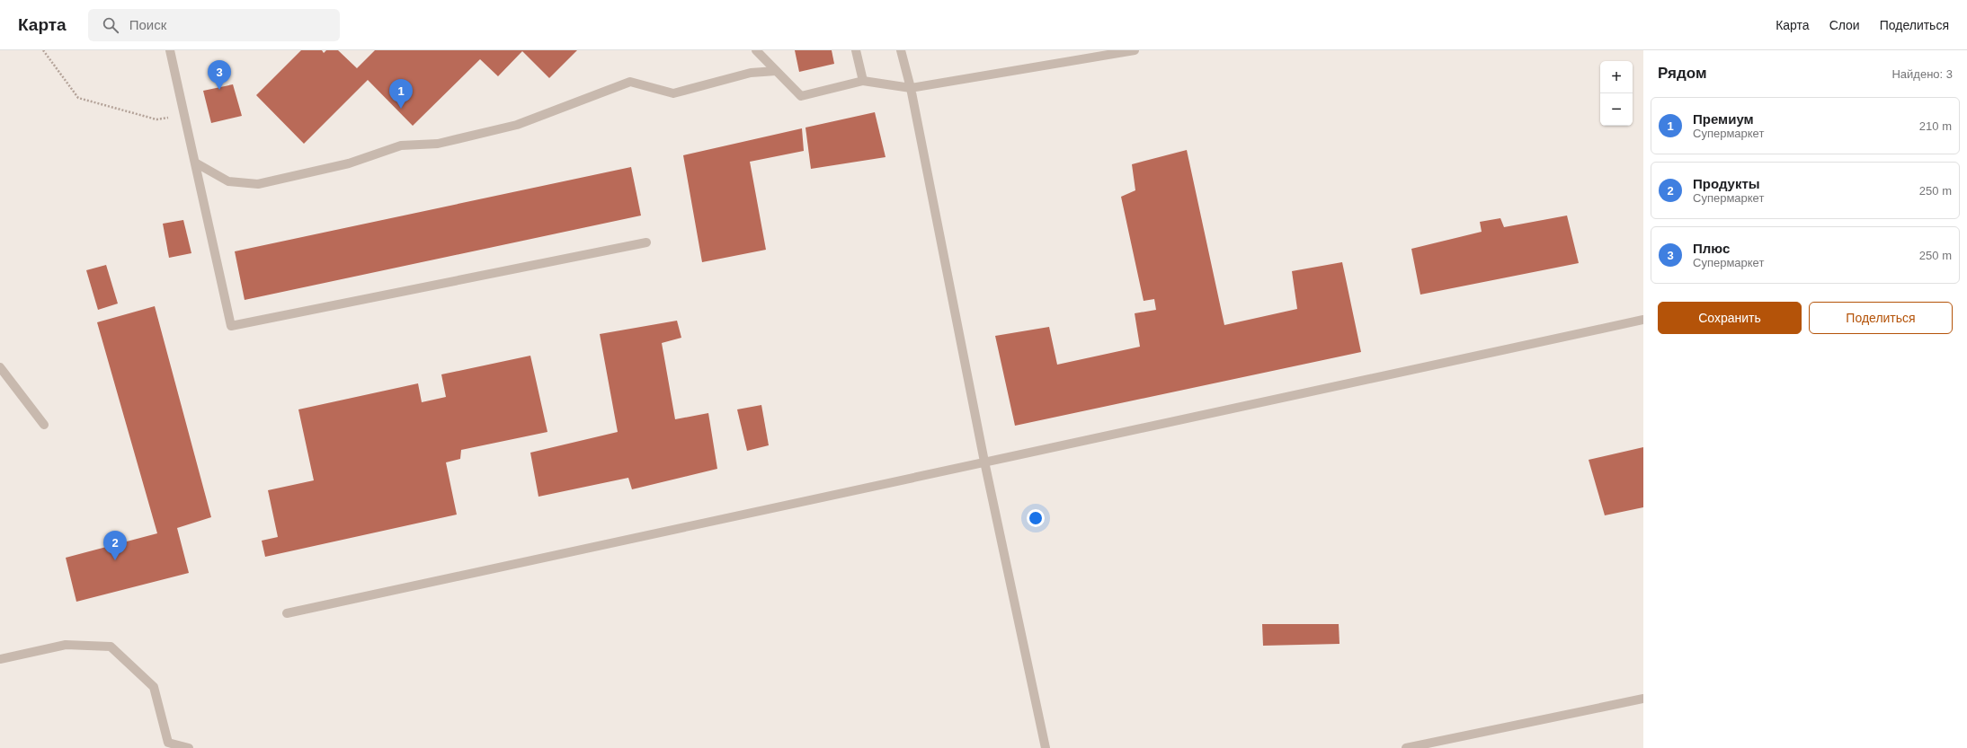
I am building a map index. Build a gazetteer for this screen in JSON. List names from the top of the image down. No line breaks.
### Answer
{"page":{"header":"Карта","search":"Поиск","nav":["Карта","Слои","Поделиться"],"heading":["Рядом","Найдено: 3"],"pins":["3","1","2"],"map_buttons":["+","−"],"list":[{"mark":"1","name":"Премиум","note":"Супермаркет","value":"210 m"},{"mark":"2","name":"Продукты","note":"Супермаркет","value":"250 m"},{"mark":"3","name":"Плюс","note":"Супермаркет","value":"250 m"}],"buttons":["Сохранить","Поделиться"]}}
